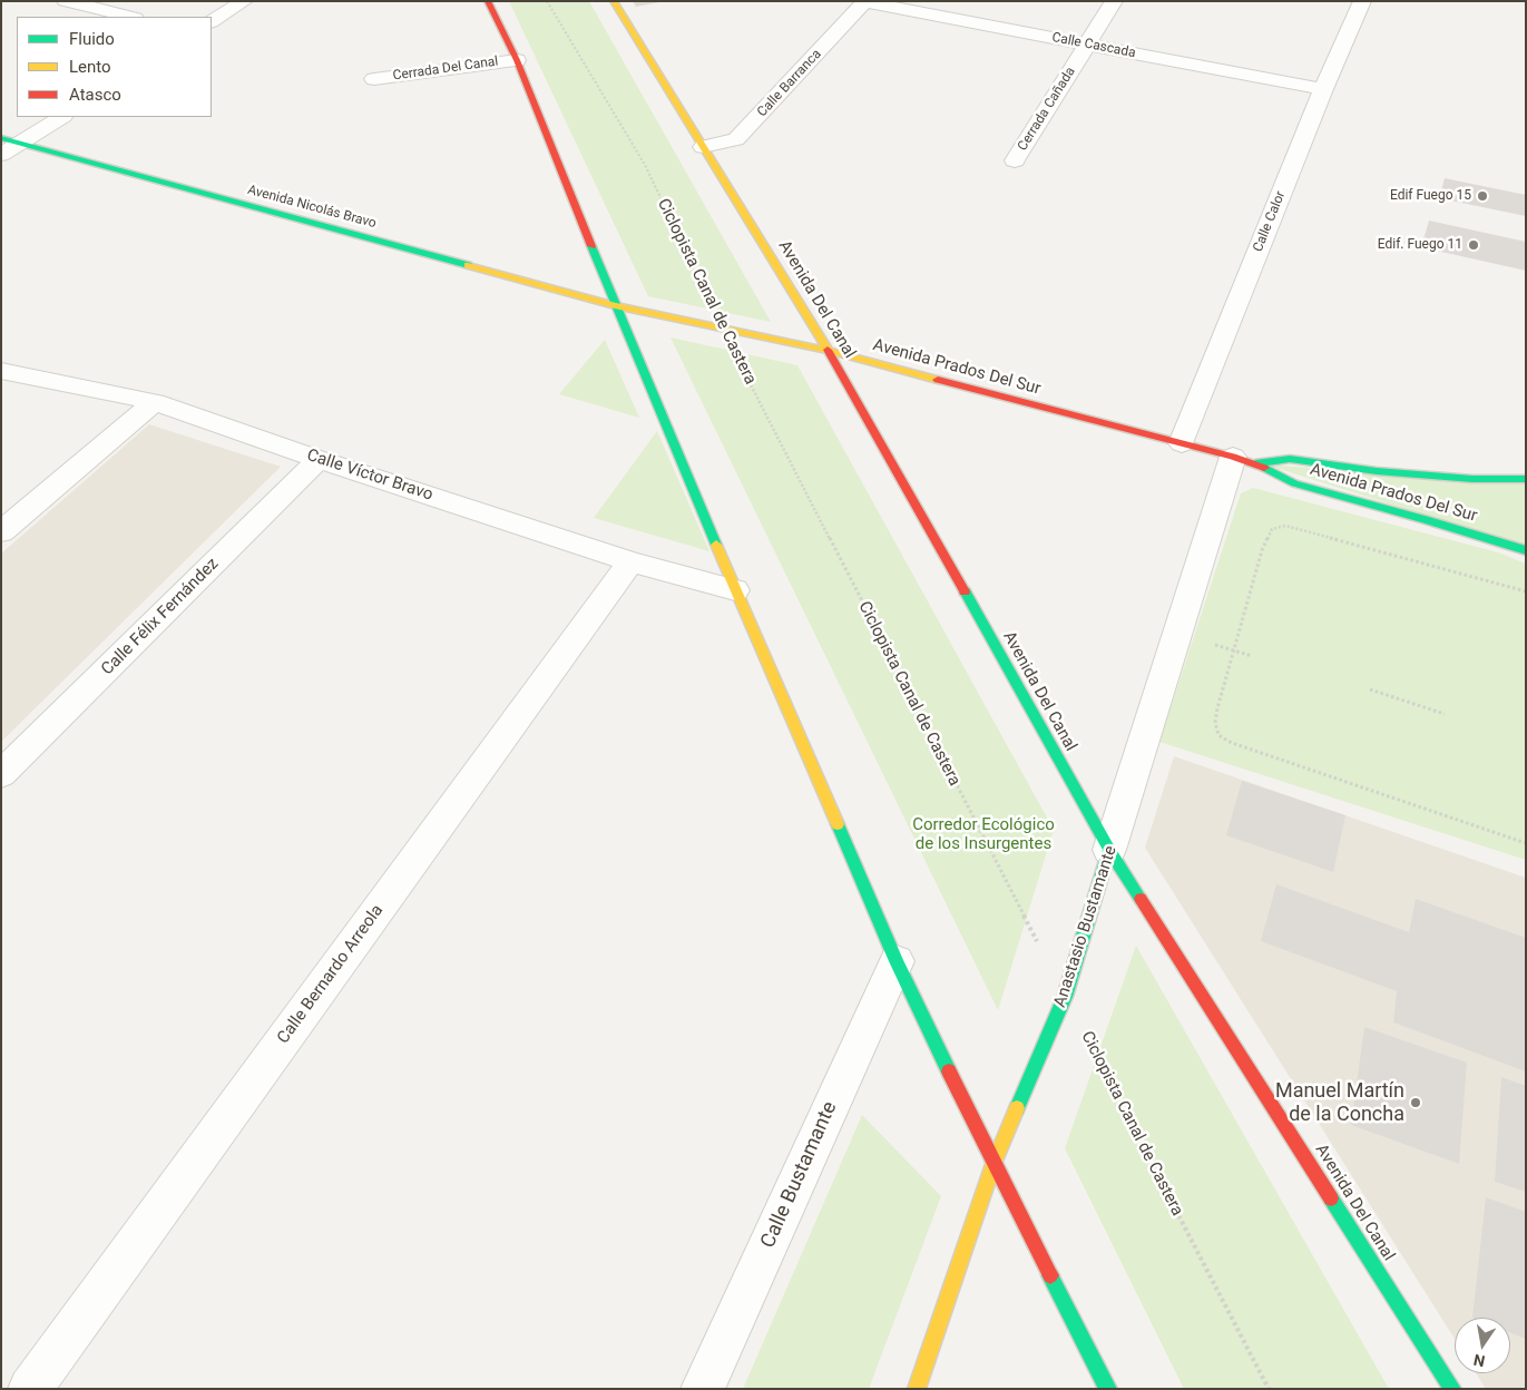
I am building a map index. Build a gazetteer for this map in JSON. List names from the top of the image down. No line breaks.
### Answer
{"streets":{"main road":["Avenida Nicolás Bravo","Avenida Del Canal","Avenida Prados Del Sur","Anastasio Bustamante"],"street":["Calle Cascada","Cerrada Del Canal","Calle Barranca","Cerrada Cañada","Calle Calor","Calle Víctor Bravo","Calle Félix Fernández","Calle Bernardo Arreola","Calle Bustamante"],"path":["Ciclopista Canal de Castera"]},"crossings":[["Calle Cascada","Calle Barranca"],["Calle Cascada","Cerrada Cañada"],["Calle Cascada","Calle Calor"],["Calle Barranca","Avenida Del Canal"],["Avenida Nicolás Bravo","Avenida Prados Del Sur"],["Calle Calor","Avenida Prados Del Sur"],["Ciclopista Canal de Castera","Avenida Prados Del Sur"],["Ciclopista Canal de Castera","Anastasio Bustamante"],["Avenida Del Canal","Avenida Prados Del Sur"],["Avenida Del Canal","Anastasio Bustamante"],["Avenida Prados Del Sur","Anastasio Bustamante"],["Calle Víctor Bravo","Calle Félix Fernández"],["Calle Víctor Bravo","Calle Bernardo Arreola"]],"parks":["Corredor Ecológico de los Insurgentes"],"places":["Edif Fuego 15","Edif. Fuego 11","Manuel Martín de la Concha"],"legend":["Fluido","Lento","Atasco"],"north":"bottom"}
